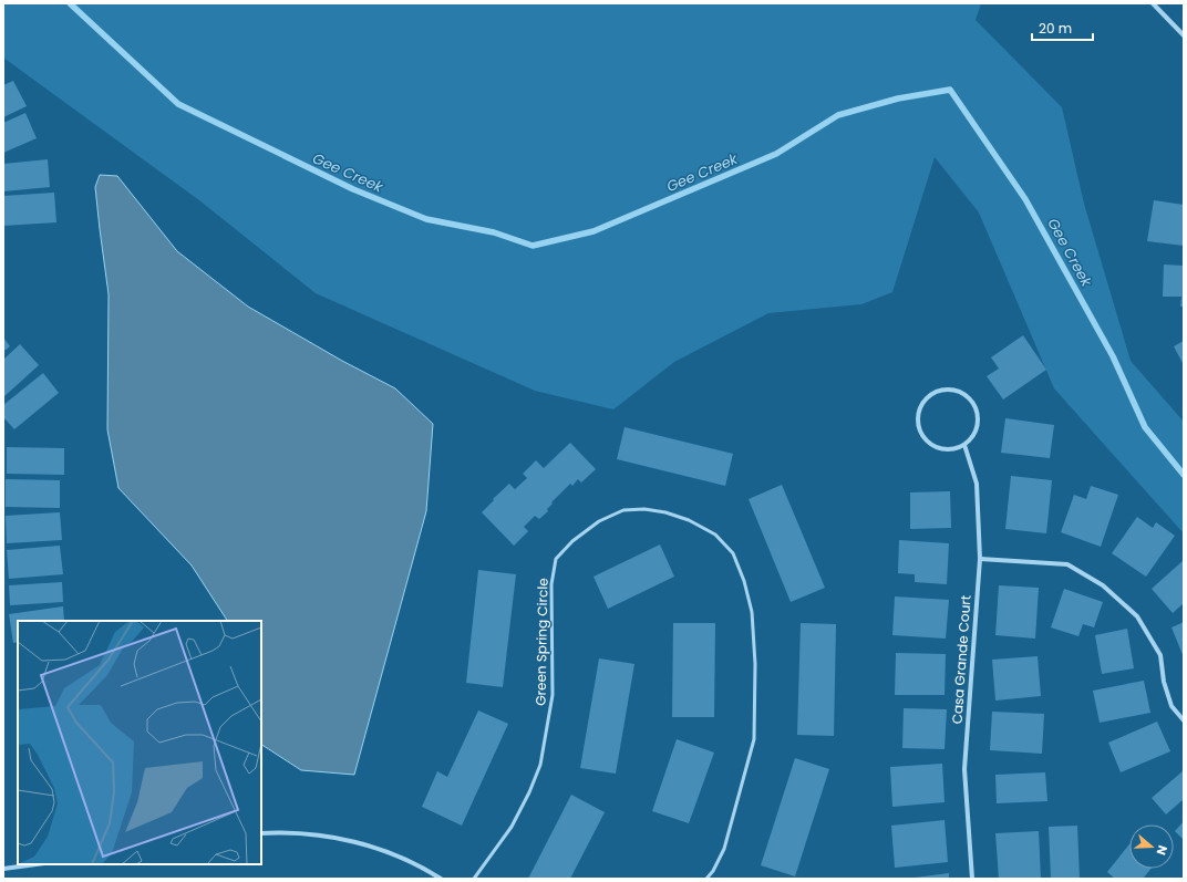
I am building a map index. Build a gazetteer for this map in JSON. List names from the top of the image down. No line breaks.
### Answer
{"streets":{"street":["Casa Grande Court"],"lane":["Green Spring Circle"]},"water":["Gee Creek"],"scale_bar":"20 m","north":"right"}
